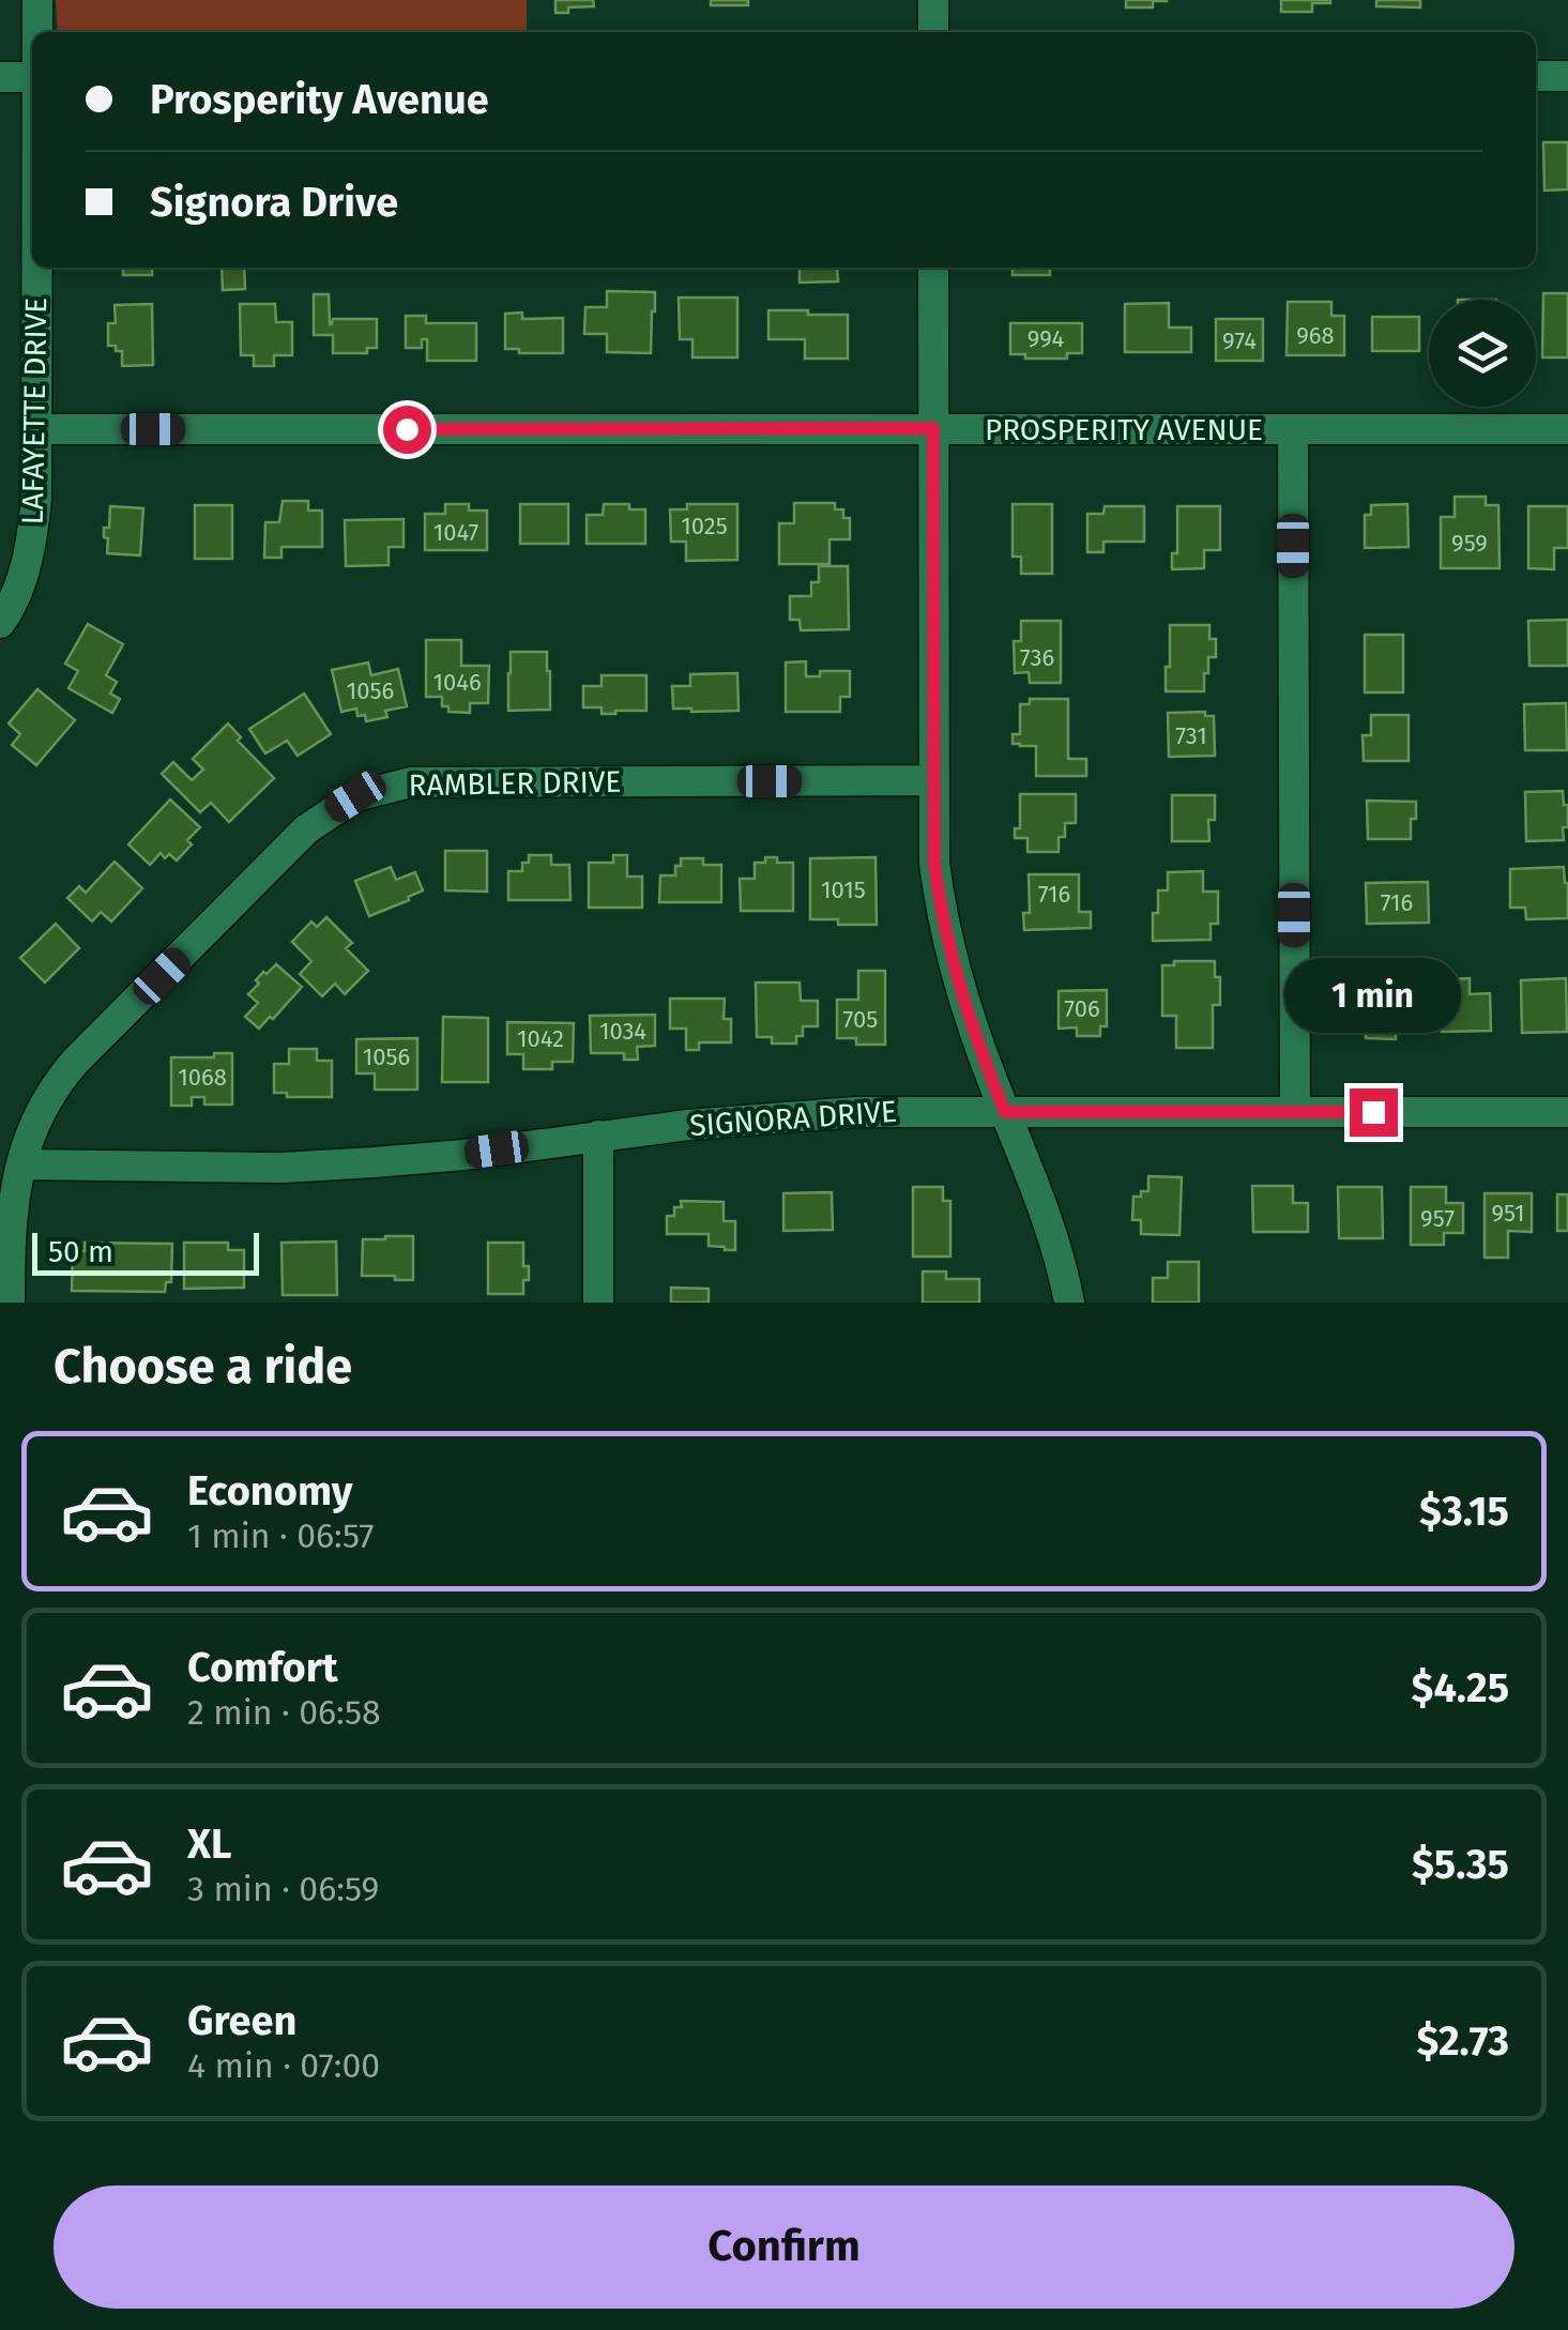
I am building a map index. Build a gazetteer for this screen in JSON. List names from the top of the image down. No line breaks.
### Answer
{"streets":{"street":["LAFAYETTE DRIVE","PROSPERITY AVENUE","RAMBLER DRIVE","SIGNORA DRIVE"]},"crossings":[["LAFAYETTE DRIVE","PROSPERITY AVENUE"],["RAMBLER DRIVE","SIGNORA DRIVE"]],"house_numbers":["968","994","974","1025","1047","959","736","1046","1056","731","1015","716","716","706","705","1034","1042","1056","1068","951","957"],"scale_bar":"50 m","page":{"banner":["Prosperity Avenue","Signora Drive"],"bubble":"1 min","scale":"50 m","heading":"Choose a ride","list":[{"name":"Economy","note":"1 min · 06:57","value":"$3.15"},{"name":"Comfort","note":"2 min · 06:58","value":"$4.25"},{"name":"XL","note":"3 min · 06:59","value":"$5.35"},{"name":"Green","note":"4 min · 07:00","value":"$2.73"}],"buttons":"Confirm"}}
